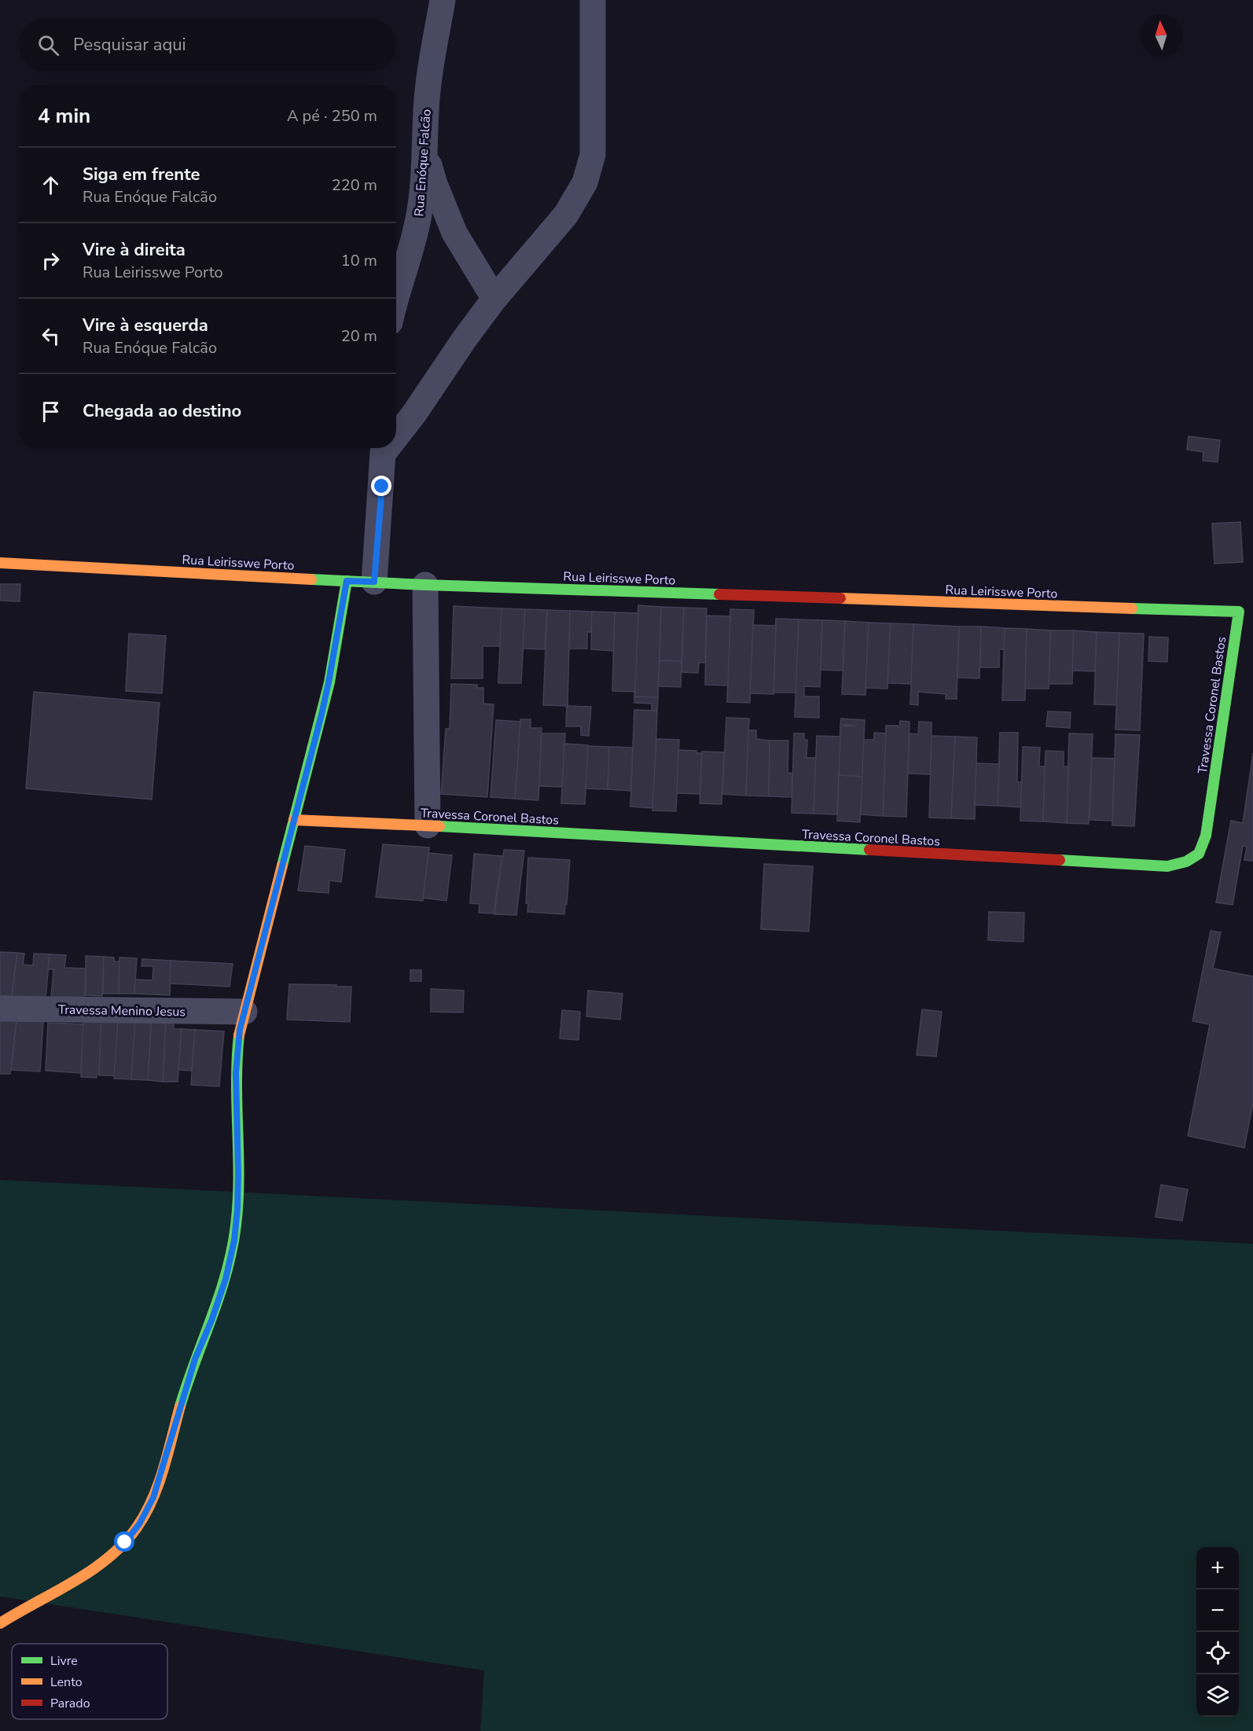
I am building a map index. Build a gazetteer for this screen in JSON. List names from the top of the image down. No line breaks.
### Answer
{"streets":{"street":["Rua Enóque Falcão","Rua Leirisswe Porto","Travessa Coronel Bastos","Travessa Menino Jesus"]},"crossings":[["Rua Leirisswe Porto","Travessa Coronel Bastos"]],"legend":["Livre","Lento","Parado"],"north":"top","page":{"search":"Pesquisar aqui","heading":["4 min","A pé · 250 m"],"list":[["Siga em frente","Rua Enóque Falcão","220 m"],["Vire à direita","Rua Leirisswe Porto","10 m"],["Vire à esquerda","Rua Enóque Falcão","20 m"],"Chegada ao destino"],"map_buttons":["+","−"]}}
